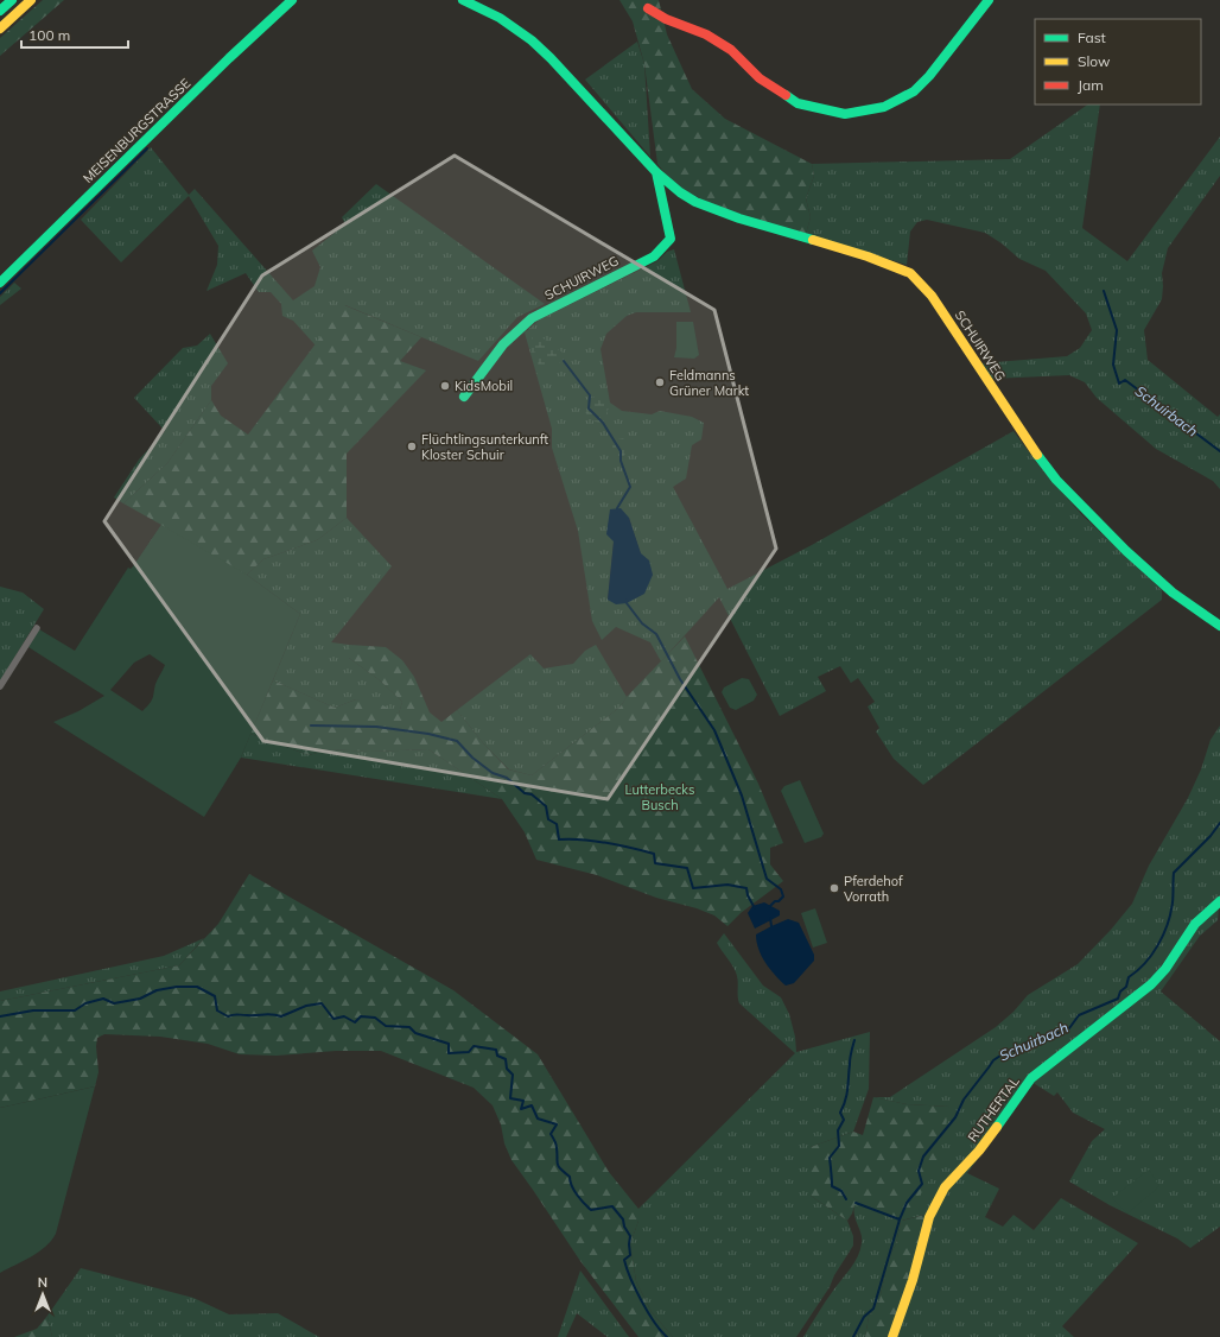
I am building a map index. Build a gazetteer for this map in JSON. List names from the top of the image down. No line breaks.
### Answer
{"streets":{"main road":["MEISENBURGSTRASSE","SCHUIRWEG","RUTHERTAL"]},"water":["Schuirbach"],"parks":["Lutterbecks Busch"],"places":["Feldmanns Grüner Markt","KidsMobil","Flüchtlingsunterkunft Kloster Schuir","Pferdehof Vorrath"],"legend":["Fast","Slow","Jam"],"scale_bar":"100 m","north":"top"}
